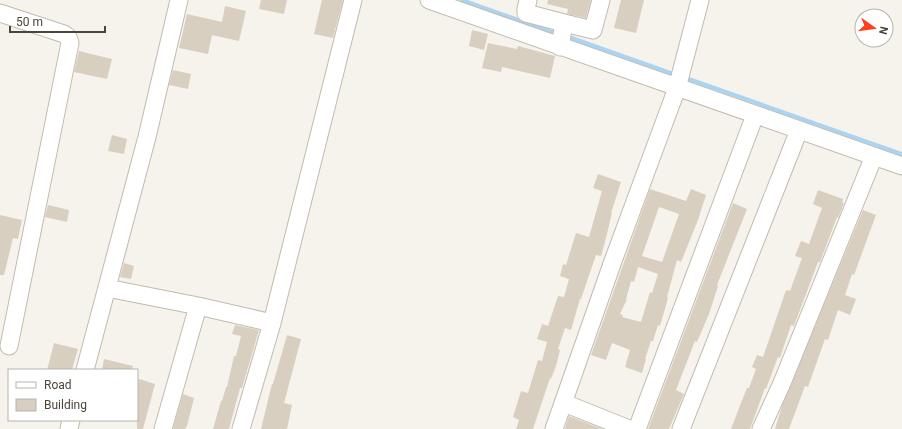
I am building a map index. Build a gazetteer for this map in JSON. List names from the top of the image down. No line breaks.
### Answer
{"legend":["Road","Building"],"scale_bar":"50 m","north":"right"}
